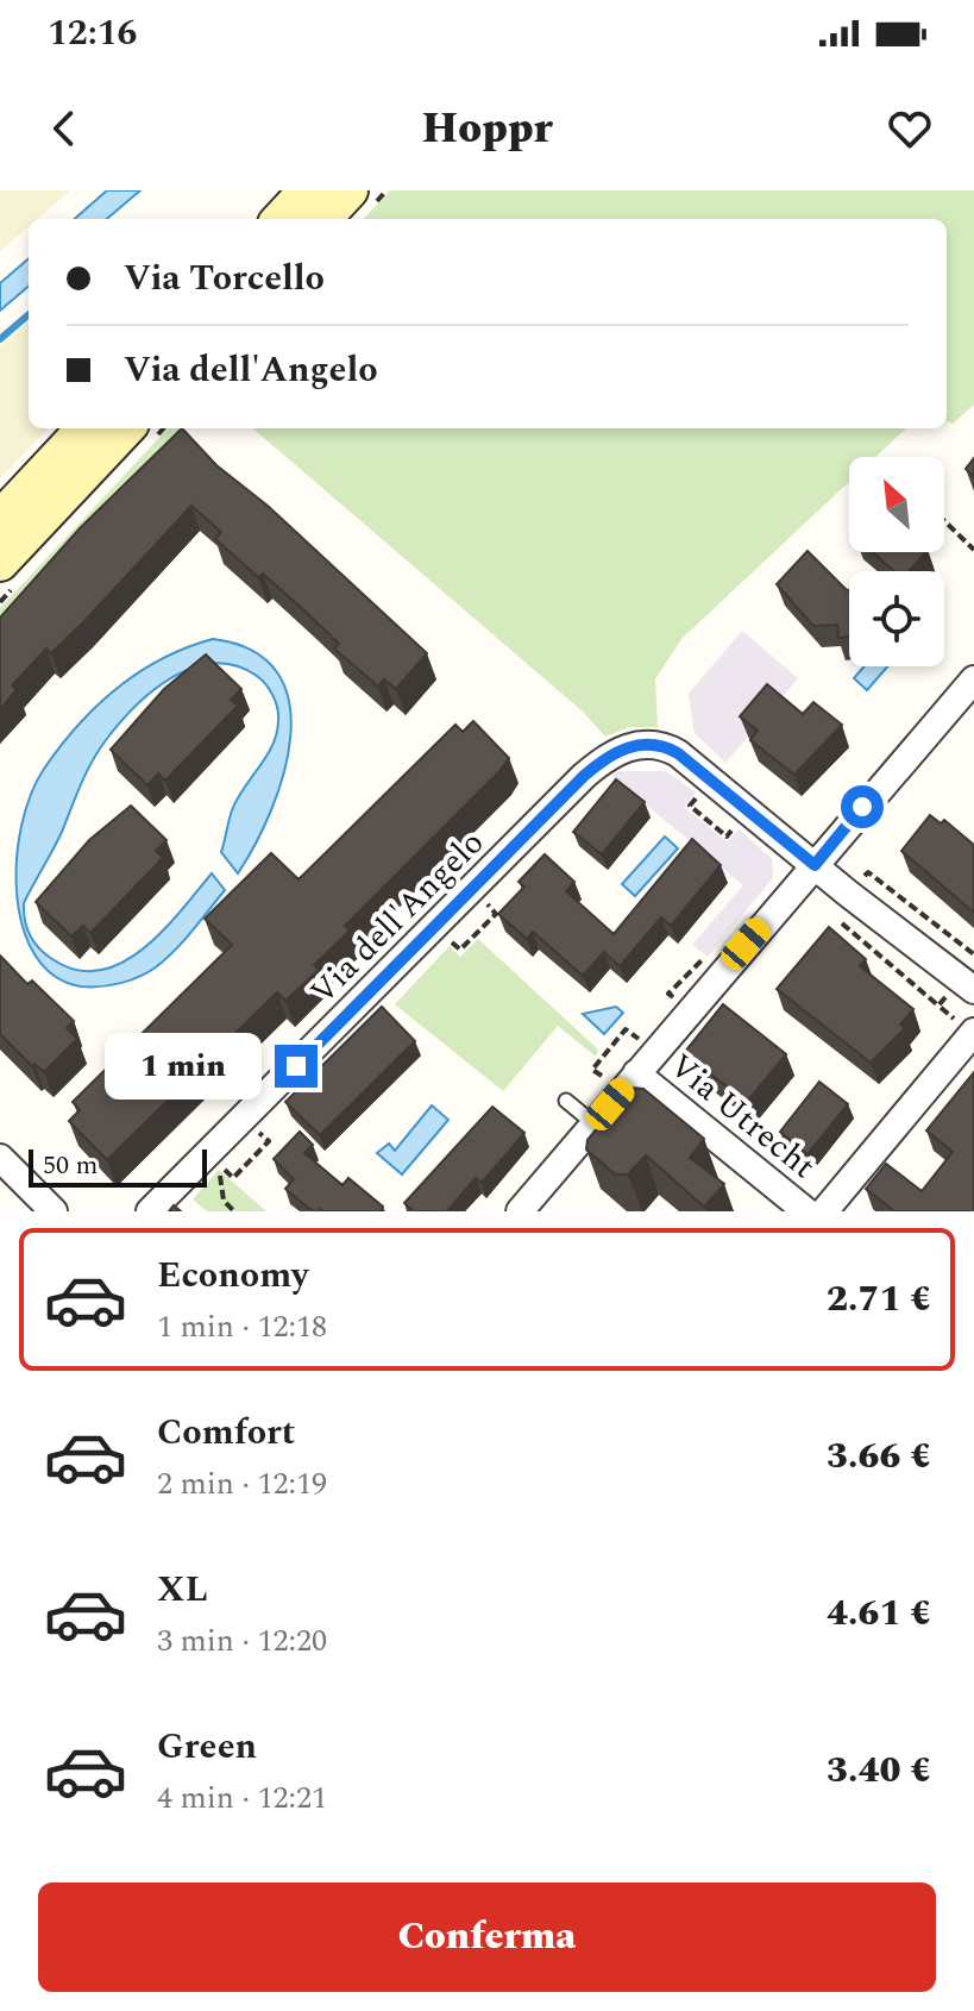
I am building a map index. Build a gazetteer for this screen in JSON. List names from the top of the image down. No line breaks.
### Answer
{"streets":{"street":["Via dell'Angelo","Via Utrecht"]},"scale_bar":"50 m","north":"top left","page":{"status":"12:16","header":"Hoppr","banner":["Via Torcello","Via dell'Angelo"],"bubble":"1 min","scale":"50 m","list":[{"name":"Economy","note":"1 min · 12:18","value":"2.71 €"},{"name":"Comfort","note":"2 min · 12:19","value":"3.66 €"},{"name":"XL","note":"3 min · 12:20","value":"4.61 €"},{"name":"Green","note":"4 min · 12:21","value":"3.40 €"}],"buttons":"Conferma"}}
